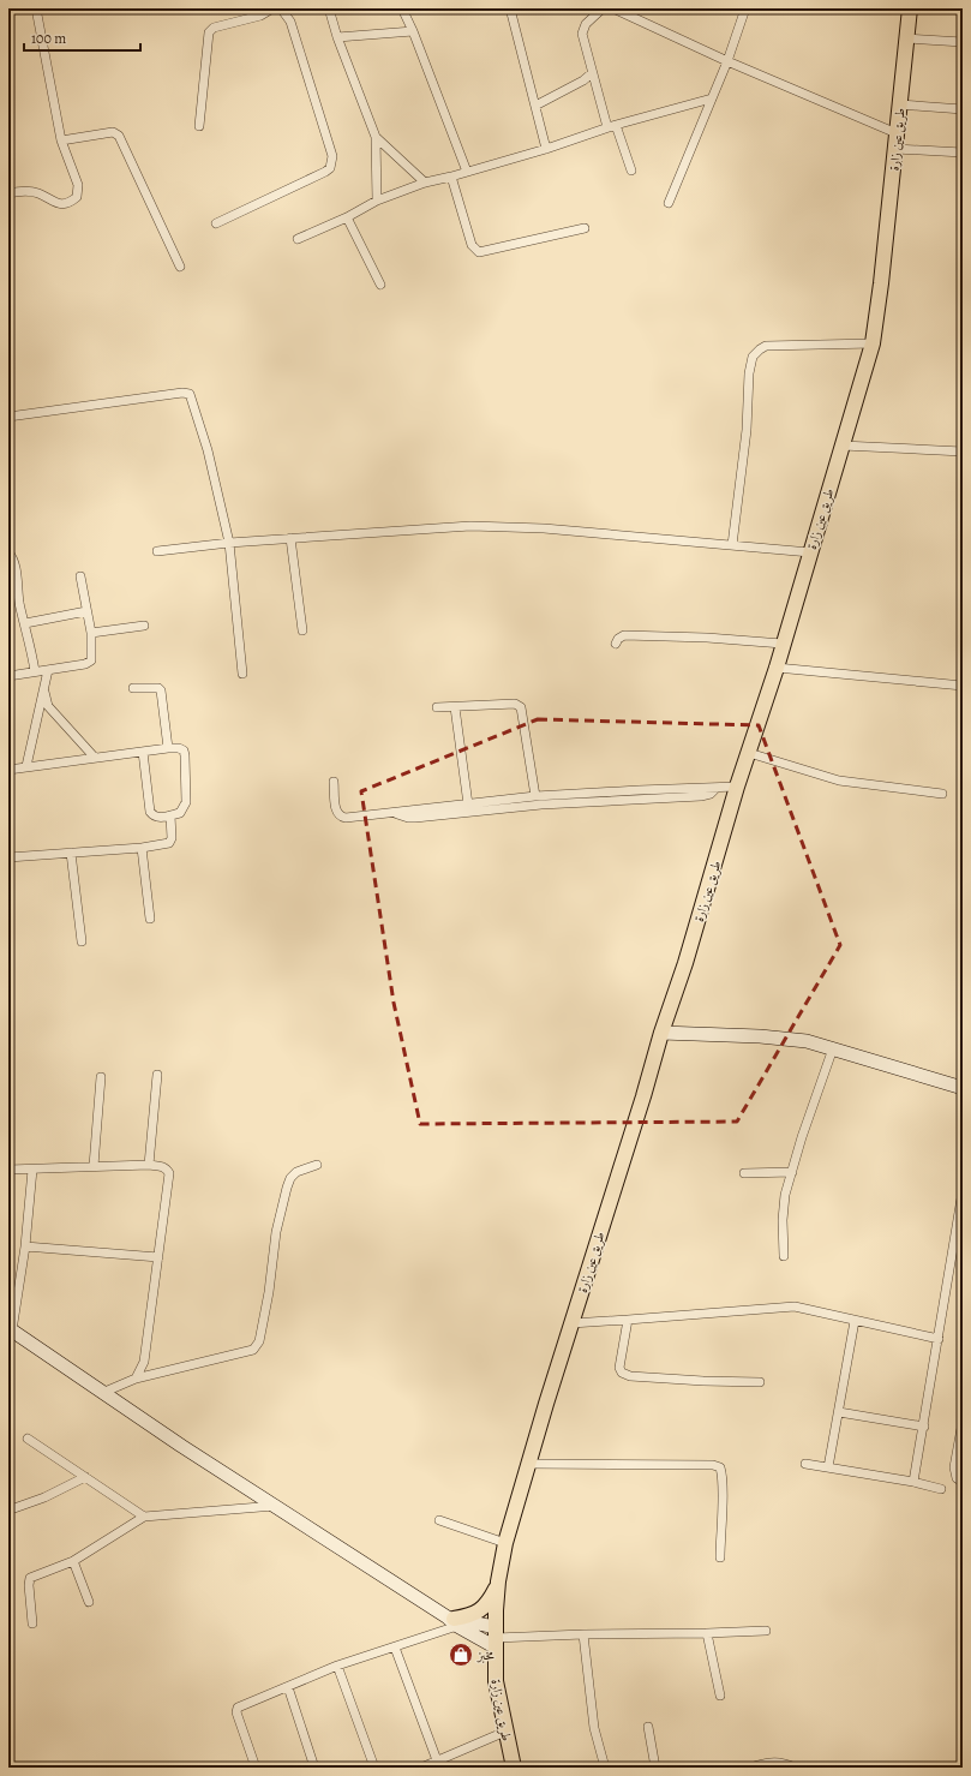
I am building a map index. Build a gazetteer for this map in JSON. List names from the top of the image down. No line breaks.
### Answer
{"streets":{"main road":["طريق عين زارة"]},"places":{"shop":["مخبز"]},"scale_bar":"100 m"}
